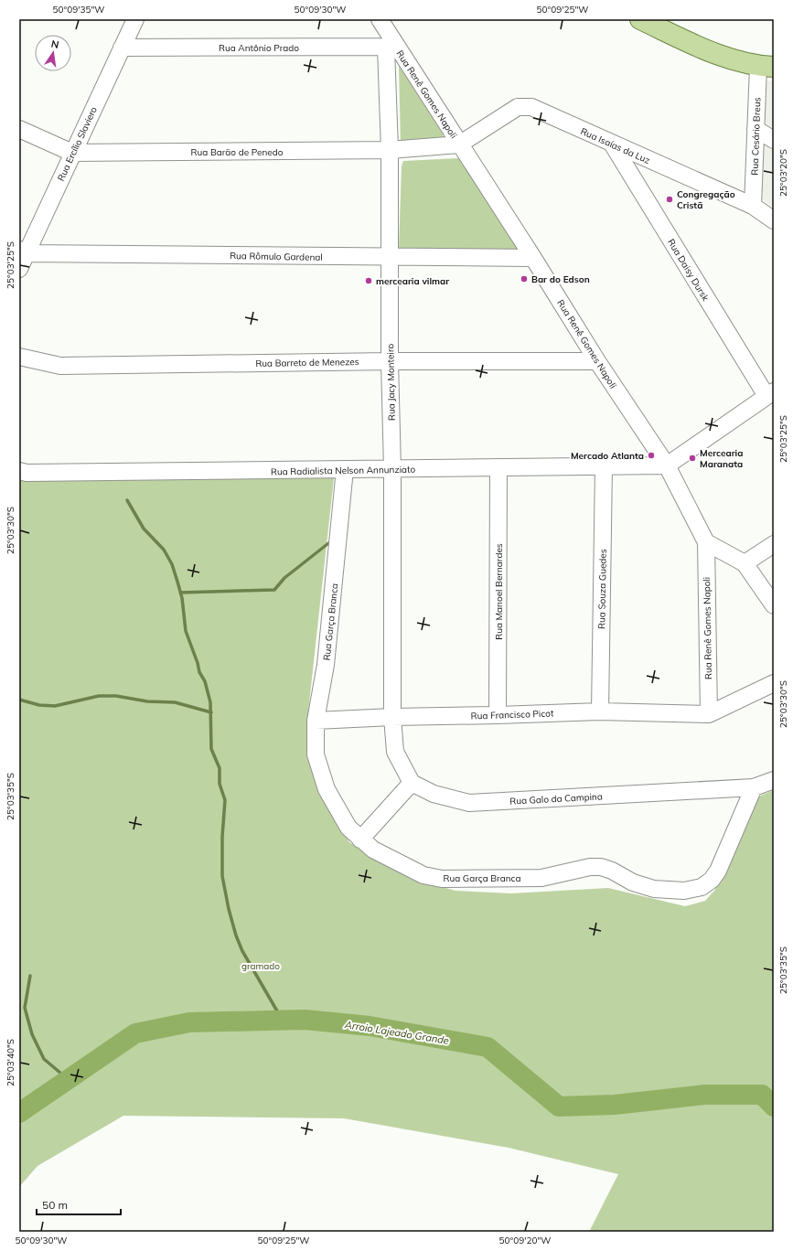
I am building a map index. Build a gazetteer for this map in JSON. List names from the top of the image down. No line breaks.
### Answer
{"streets":{"street":["Rua Antônio Prado","Rua Renê Gomes Napoli","Rua Cesário Breus","Rua Ercílio Slaviero","Rua Isaías da Luz","Rua Barão de Penedo","Rua Rômulo Gardenal","Rua Daisy Dursk","Rua Barreto de Menezes","Rua Jacy Monteiro","Rua Radialista Nelson Annunziato","Rua Souza Guedes","Rua Manoel Bernardes","Rua Garça Branca","Rua Francisco Picot","Rua Galo da Campina"]},"crossings":[["Rua Antônio Prado","Rua Renê Gomes Napoli"],["Rua Antônio Prado","Rua Ercílio Slaviero"],["Rua Antônio Prado","Rua Jacy Monteiro"],["Rua Renê Gomes Napoli","Rua Isaías da Luz"],["Rua Renê Gomes Napoli","Rua Barão de Penedo"],["Rua Renê Gomes Napoli","Rua Rômulo Gardenal"],["Rua Renê Gomes Napoli","Rua Barreto de Menezes"],["Rua Renê Gomes Napoli","Rua Jacy Monteiro"],["Rua Renê Gomes Napoli","Rua Radialista Nelson Annunziato"],["Rua Renê Gomes Napoli","Rua Francisco Picot"],["Rua Cesário Breus","Rua Isaías da Luz"],["Rua Ercílio Slaviero","Rua Barão de Penedo"],["Rua Ercílio Slaviero","Rua Rômulo Gardenal"],["Rua Isaías da Luz","Rua Barão de Penedo"],["Rua Isaías da Luz","Rua Daisy Dursk"],["Rua Barão de Penedo","Rua Jacy Monteiro"],["Rua Rômulo Gardenal","Rua Jacy Monteiro"],["Rua Barreto de Menezes","Rua Jacy Monteiro"],["Rua Jacy Monteiro","Rua Radialista Nelson Annunziato"],["Rua Jacy Monteiro","Rua Francisco Picot"],["Rua Radialista Nelson Annunziato","Rua Souza Guedes"],["Rua Radialista Nelson Annunziato","Rua Manoel Bernardes"],["Rua Radialista Nelson Annunziato","Rua Garça Branca"],["Rua Souza Guedes","Rua Francisco Picot"],["Rua Manoel Bernardes","Rua Francisco Picot"],["Rua Garça Branca","Rua Francisco Picot"],["Rua Garça Branca","Rua Galo da Campina"]],"water":["Arroio Lajeado Grande"],"parks":["gramado"],"places":["Congregação Cristã","Bar do Edson","mercearia vilmar","Mercado Atlanta","Mercearia Maranata"],"scale_bar":"50 m","north":"top","coordinates":["50°09'35\"W","50°09'30\"W","50°09'25\"W","25°03'20\"S","25°03'25\"S","25°03'30\"S","25°03'35\"S","25°03'40\"S","50°09'20\"W"]}
